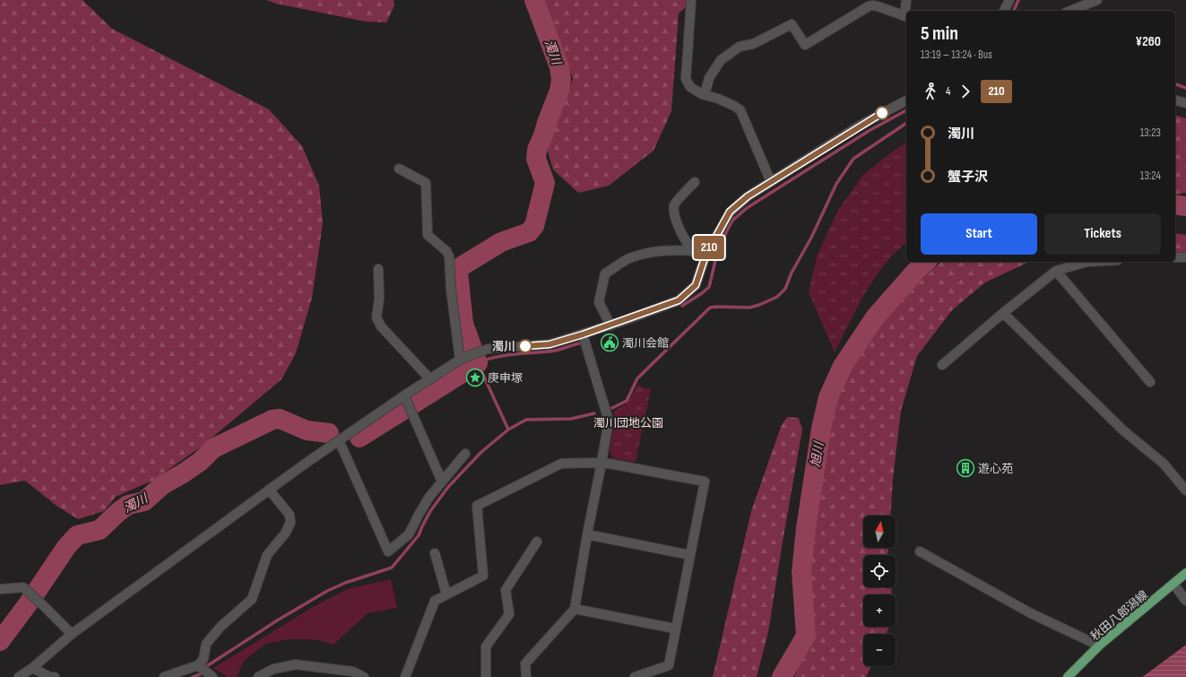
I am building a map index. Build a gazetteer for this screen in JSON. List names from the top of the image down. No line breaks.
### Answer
{"streets":{"main road":["秋田八郎潟線"]},"water":["濁川","旭川"],"parks":["濁川団地公園"],"places":{"public building":["濁川会館"],"other":["濁川"],"place":["庚申塚"],"building":["遊心苑"]},"lines":["bus line 210"],"north":"top","page":{"on_map":"210","heading":["5 min","13:19 – 13:24 · Bus","¥260"],"legs":["4","210"],"list":[{"name":"濁川","value":"13:23"},{"name":"蟹子沢","value":"13:24"}],"buttons":["Start","Tickets"],"map_buttons":["+","−"]}}
